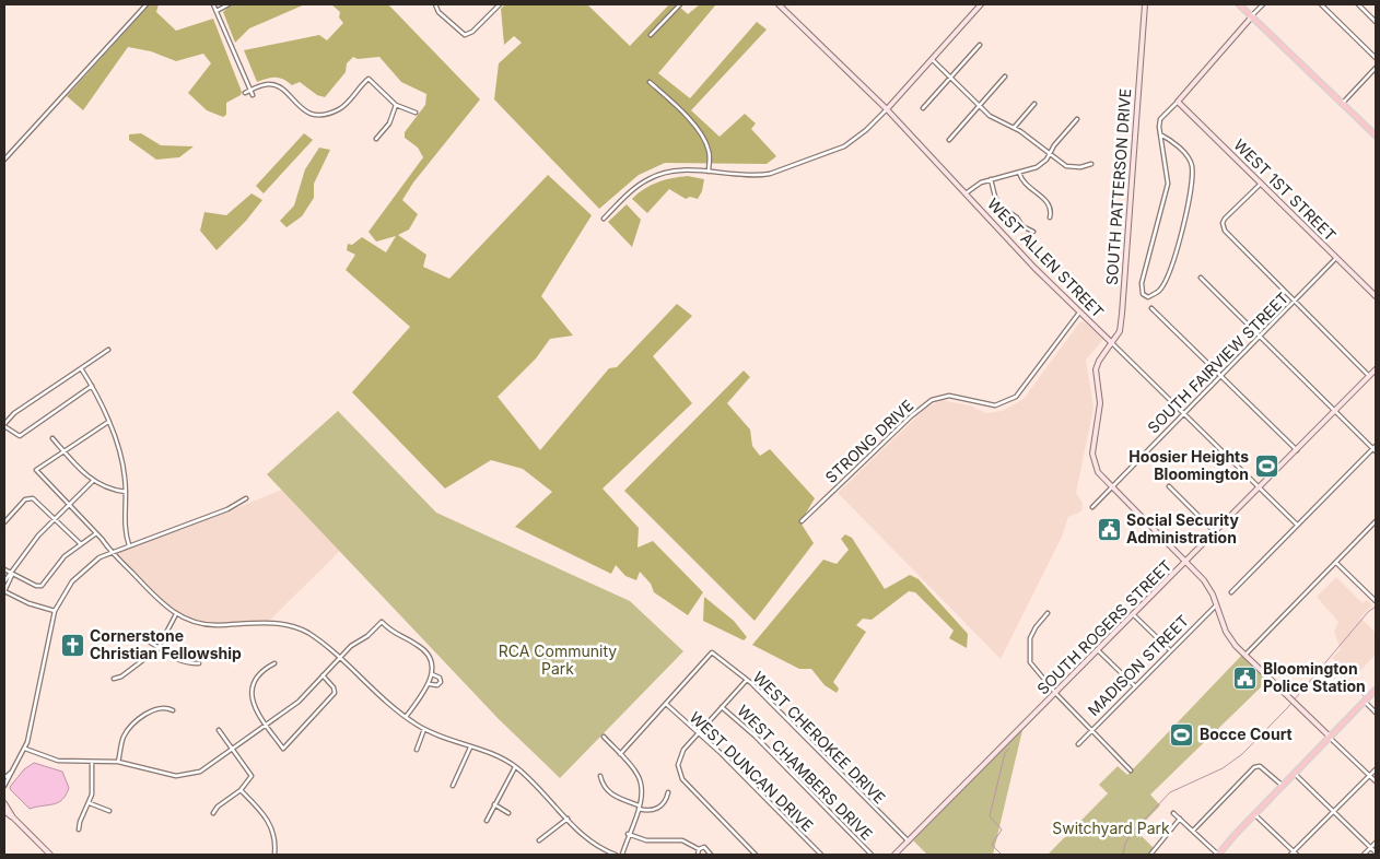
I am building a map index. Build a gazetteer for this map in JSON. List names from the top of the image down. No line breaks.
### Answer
{"streets":{"street":["SOUTH PATTERSON DRIVE","WEST 1ST STREET","WEST ALLEN STREET","SOUTH FAIRVIEW STREET","STRONG DRIVE","SOUTH ROGERS STREET","MADISON STREET","WEST CHEROKEE DRIVE","WEST DUNCAN DRIVE","WEST CHAMBERS DRIVE"]},"crossings":[["SOUTH PATTERSON DRIVE","WEST ALLEN STREET"],["SOUTH PATTERSON DRIVE","SOUTH FAIRVIEW STREET"],["SOUTH PATTERSON DRIVE","SOUTH ROGERS STREET"],["SOUTH PATTERSON DRIVE","MADISON STREET"],["WEST 1ST STREET","SOUTH FAIRVIEW STREET"],["WEST ALLEN STREET","SOUTH FAIRVIEW STREET"],["WEST ALLEN STREET","STRONG DRIVE"],["WEST ALLEN STREET","SOUTH ROGERS STREET"],["SOUTH ROGERS STREET","WEST CHEROKEE DRIVE"],["WEST CHEROKEE DRIVE","WEST DUNCAN DRIVE"]],"parks":["RCA Community Park","Switchyard Park"],"places":{"sports":["Hoosier Heights Bloomington","Bocce Court"],"public building":["Social Security Administration","Bloomington Police Station"],"church":["Cornerstone Christian Fellowship"]}}
